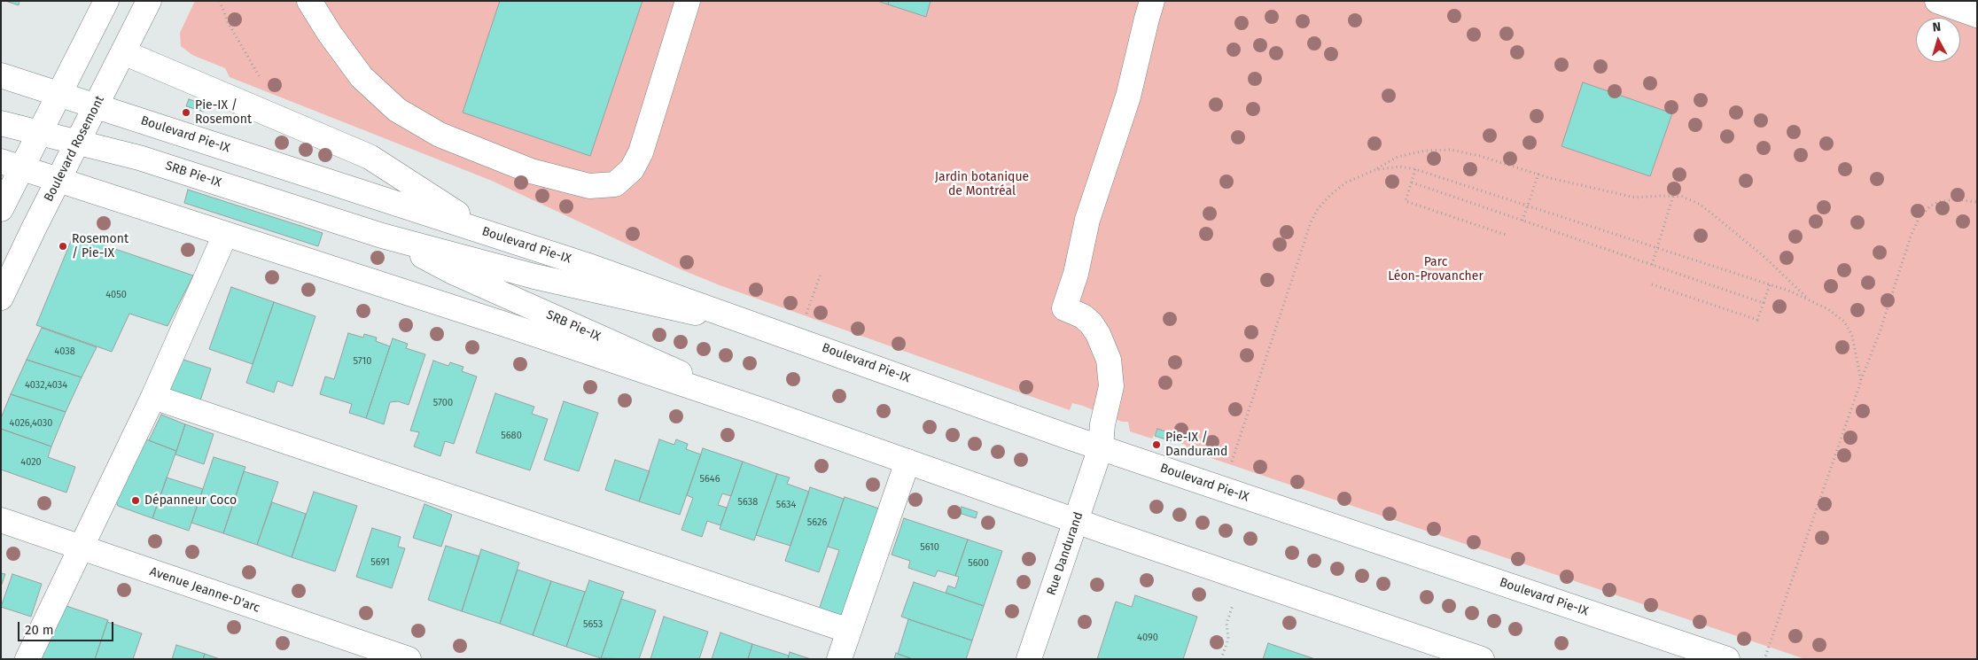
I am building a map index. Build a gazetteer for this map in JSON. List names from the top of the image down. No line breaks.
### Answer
{"streets":{"main road":["Boulevard Pie-IX","Boulevard Rosemont","SRB Pie-IX","Rue Dandurand","Avenue Jeanne-D'arc"]},"crossings":[["Boulevard Pie-IX","Boulevard Rosemont"],["Boulevard Pie-IX","SRB Pie-IX"],["Boulevard Pie-IX","Rue Dandurand"],["Boulevard Rosemont","SRB Pie-IX"]],"parks":["Jardin botanique de Montréal","Parc Léon-Provancher"],"places":["Pie-IX / Rosemont","Rosemont / Pie-IX","Pie-IX / Dandurand","Dépanneur Coco"],"house_numbers":["4050","4038","5710","4032,4034","5700","4026,4030","5680","4020","5646","5638","5634","5626","5610","5691","5600","5653","4090"],"scale_bar":"20 m","north":"top"}
